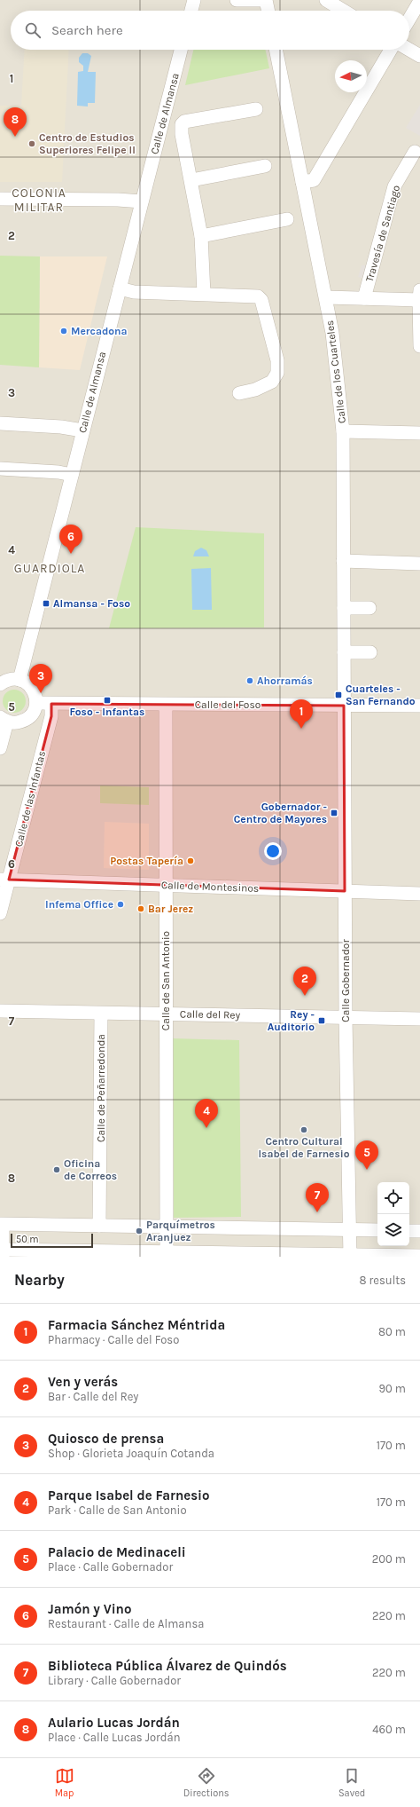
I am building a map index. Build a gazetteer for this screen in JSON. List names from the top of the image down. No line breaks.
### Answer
{"streets":{"street":["Calle de Almansa","Travesía de Santiago","Calle de los Cuarteles","Calle del Foso","Calle de las Infantas","Calle de Montesinos","Calle de San Antonio","Calle Gobernador","Calle del Rey","Calle de Peñarredonda"]},"crossings":[["Calle de los Cuarteles","Calle del Foso"],["Calle de los Cuarteles","Calle Gobernador"],["Calle del Foso","Calle de las Infantas"],["Calle del Foso","Calle de San Antonio"],["Calle del Foso","Calle Gobernador"],["Calle de las Infantas","Calle de Montesinos"],["Calle de Montesinos","Calle de San Antonio"],["Calle de Montesinos","Calle Gobernador"],["Calle de San Antonio","Calle del Rey"],["Calle Gobernador","Calle del Rey"],["Calle del Rey","Calle de Peñarredonda"]],"districts":["COLONIA MILITAR","GUARDIOLA"],"places":{"other":["Centro de Estudios Superiores Felipe II","Mercadona","Ahorramás","Postas Tapería","Infema Office","Bar Jerez","Centro Cultural Isabel de Farnesio","Oficina de Correos","Parquímetros Aranjuez"],"transit":["Almansa - Foso","Cuarteles - San Fernando","Foso - Infantas","Gobernador - Centro de Mayores","Rey - Auditorio"]},"scale_bar":"50 m","north":"left","page":{"search":"Search here","pins":["8","6","3","1","2","4","5","7"],"scale":"50 m","heading":["Nearby","8 results"],"list":[{"mark":"1","name":"Farmacia Sánchez Méntrida","note":"Pharmacy · Calle del Foso","value":"80 m"},{"mark":"2","name":"Ven y verás","note":"Bar · Calle del Rey","value":"90 m"},{"mark":"3","name":"Quiosco de prensa","note":"Shop · Glorieta Joaquín Cotanda","value":"170 m"},{"mark":"4","name":"Parque Isabel de Farnesio","note":"Park · Calle de San Antonio","value":"170 m"},{"mark":"5","name":"Palacio de Medinaceli","note":"Place · Calle Gobernador","value":"200 m"},{"mark":"6","name":"Jamón y Vino","note":"Restaurant · Calle de Almansa","value":"220 m"},{"mark":"7","name":"Biblioteca Pública Álvarez de Quindós","note":"Library · Calle Gobernador","value":"220 m"},{"mark":"8","name":"Aulario Lucas Jordán","note":"Place · Calle Lucas Jordán","value":"460 m"}],"nav":["Map","Directions","Saved"]},"grid":{"rows":["1","2","3","4","5","6","7","8"]}}
